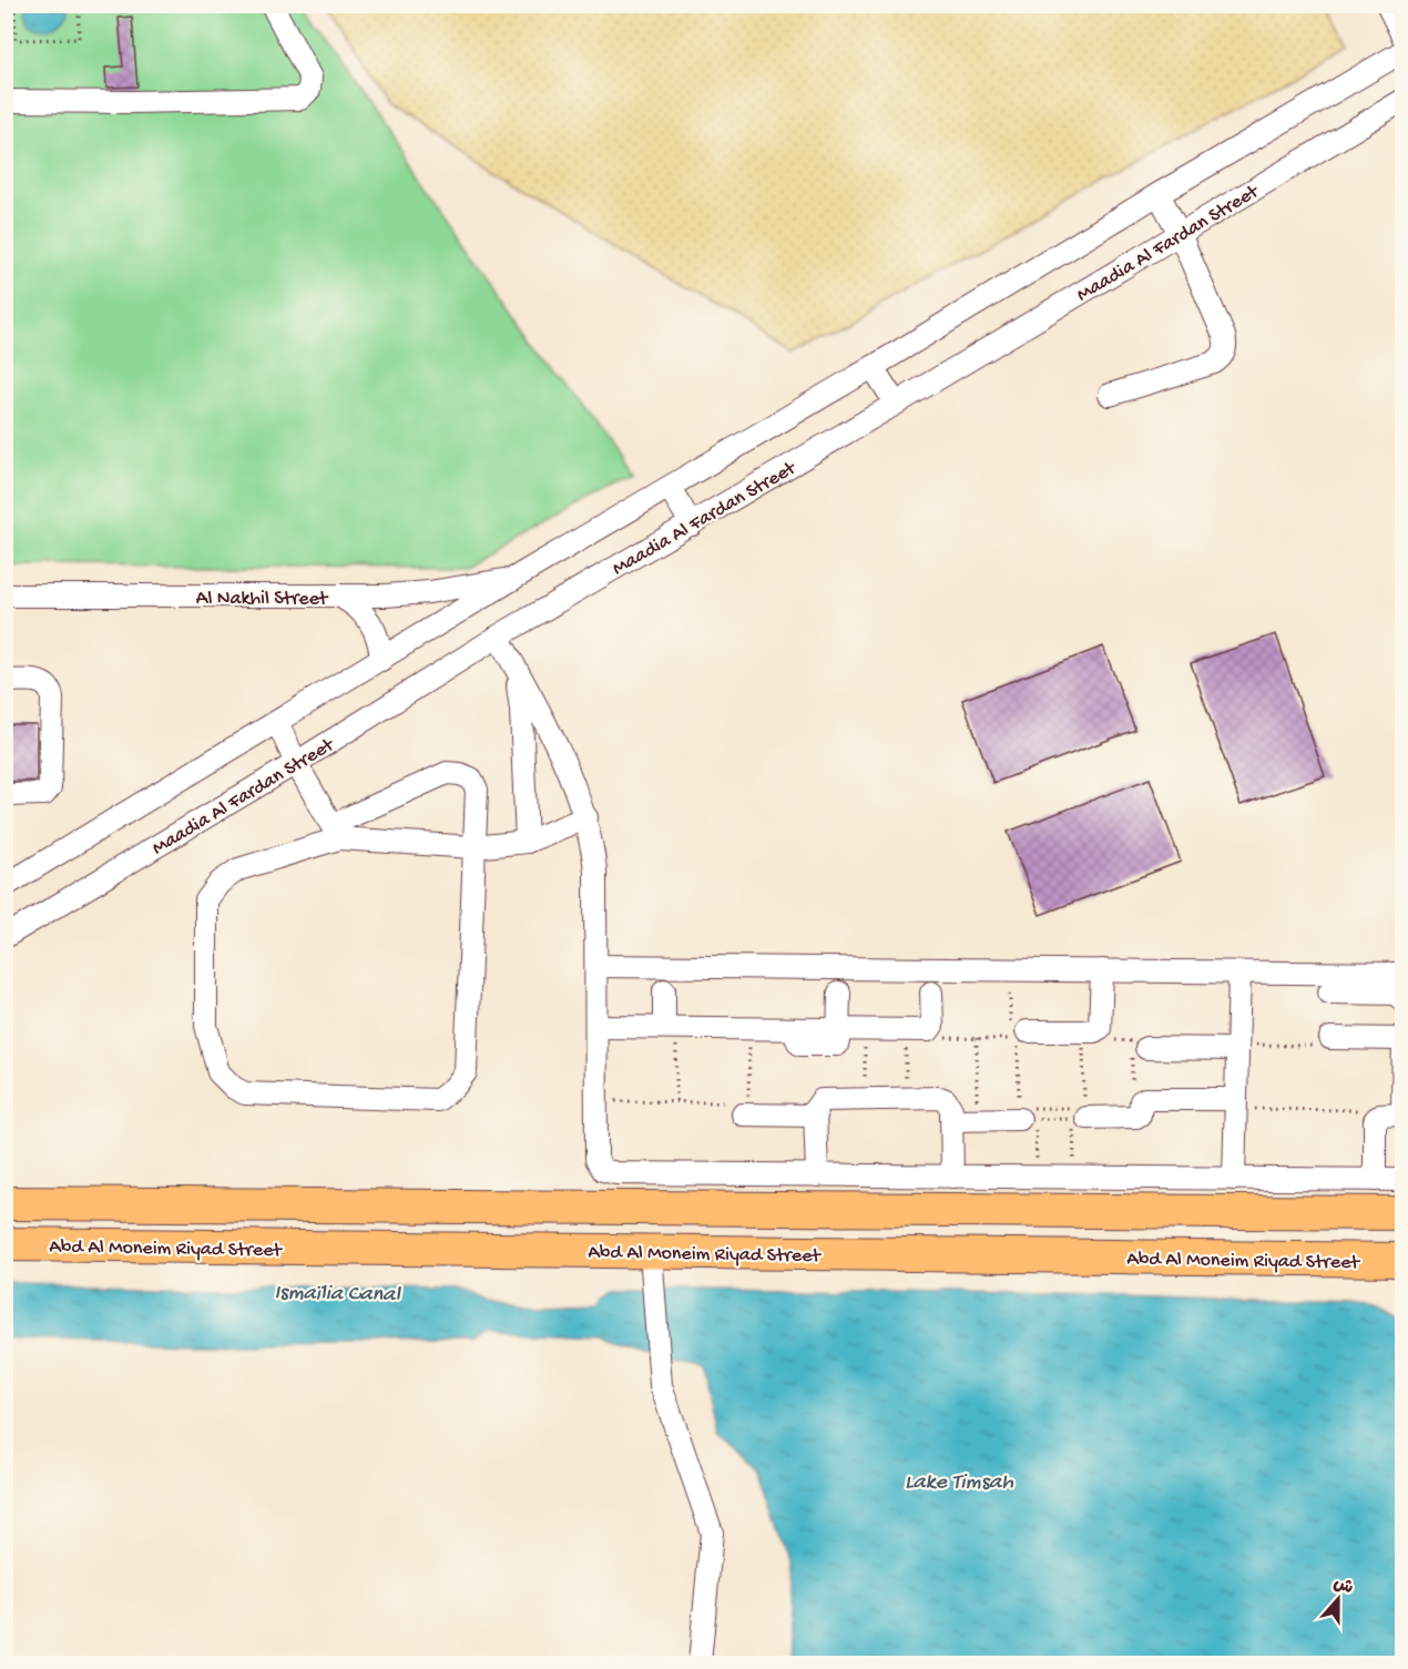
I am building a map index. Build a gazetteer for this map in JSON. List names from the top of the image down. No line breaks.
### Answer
{"streets":{"highway":["Abd Al Moneim Riyad Street"],"street":["Maadia Al Fardan Street","Al Nakhil Street"]},"crossings":[["Maadia Al Fardan Street","Al Nakhil Street"]],"water":["Ismaïlia Canal","Lake Timsah"],"north":"top"}
